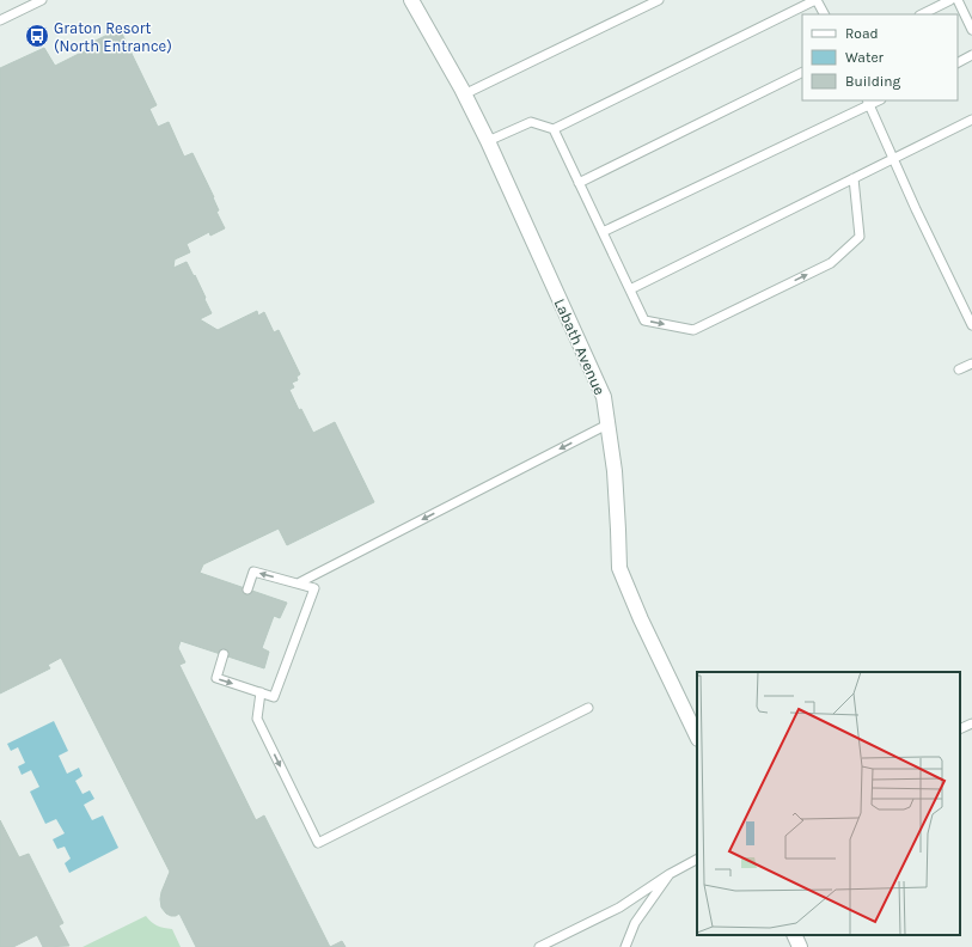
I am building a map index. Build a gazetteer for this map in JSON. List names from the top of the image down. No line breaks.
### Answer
{"streets":{"street":["Labath Avenue"]},"places":{"bus stop":["Graton Resort (North Entrance)"]},"legend":["Road","Water","Building"]}
